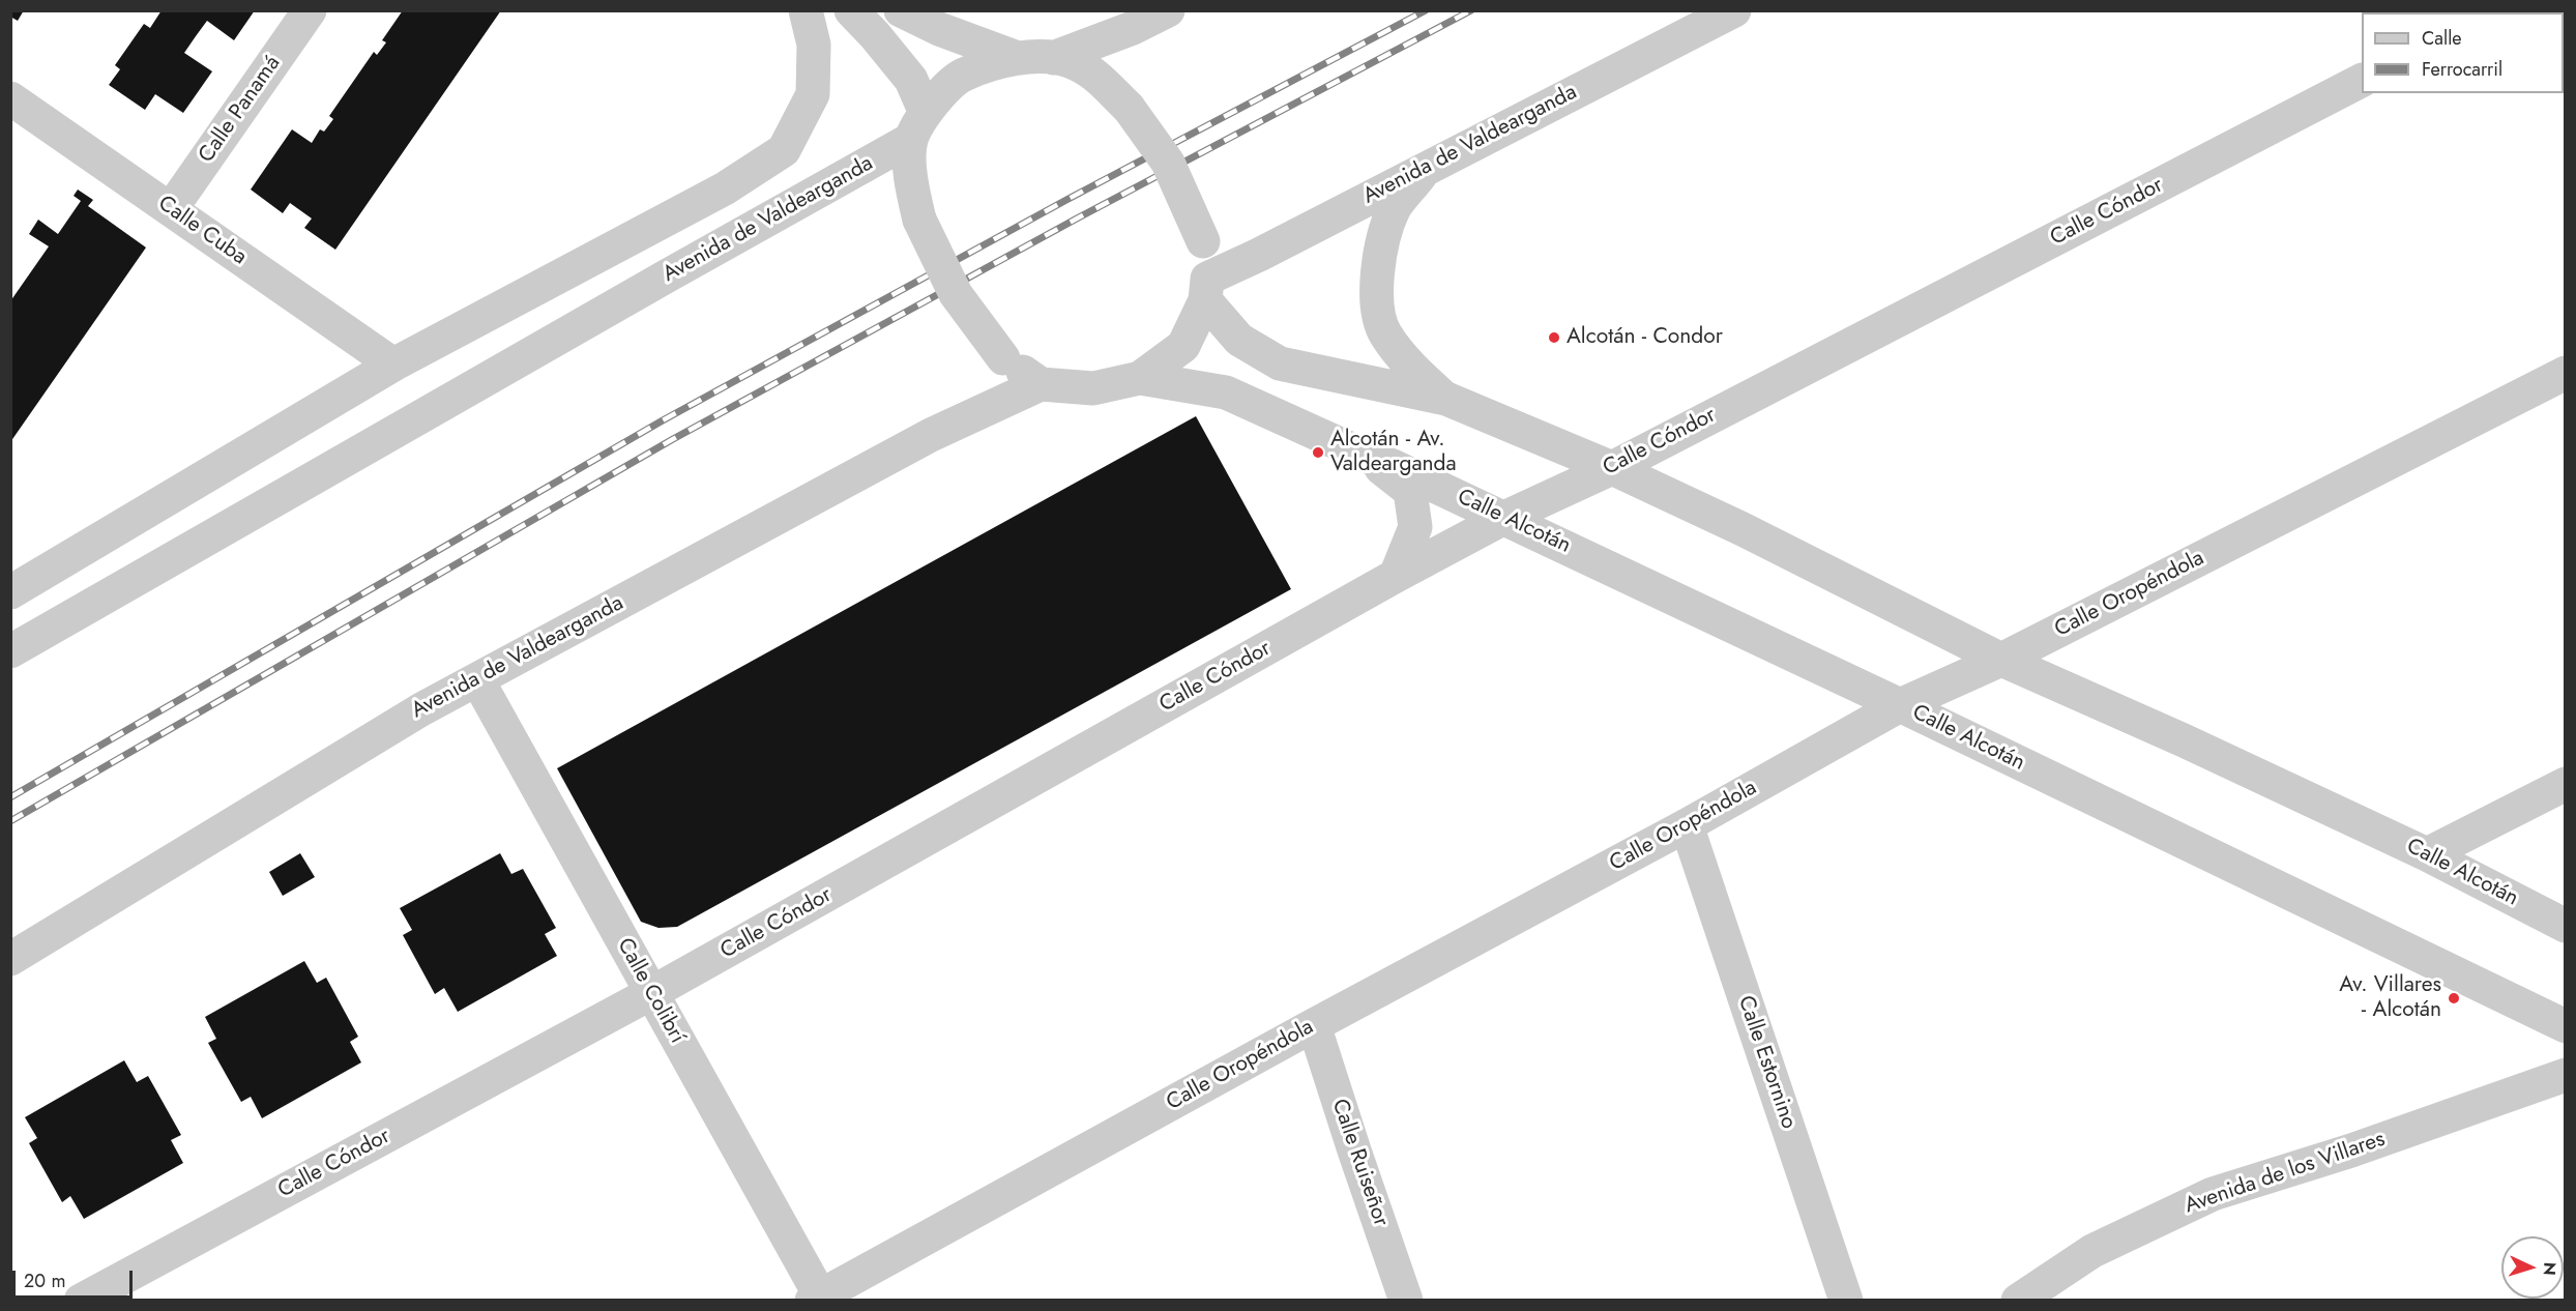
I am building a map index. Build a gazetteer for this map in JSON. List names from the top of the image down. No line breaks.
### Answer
{"streets":{"street":["Calle Panamá","Avenida de Valdearganda","Calle Cóndor","Calle Cuba","Calle Alcotán","Calle Oropéndola","Calle Colibrí","Calle Estornino","Calle Ruiseñor","Avenida de los Villares"]},"crossings":[["Calle Panamá","Calle Cuba"],["Avenida de Valdearganda","Calle Alcotán"],["Avenida de Valdearganda","Calle Colibrí"],["Calle Cóndor","Calle Alcotán"],["Calle Cóndor","Calle Colibrí"],["Calle Alcotán","Calle Oropéndola"],["Calle Oropéndola","Calle Colibrí"],["Calle Oropéndola","Calle Estornino"],["Calle Oropéndola","Calle Ruiseñor"]],"places":["Alcotán - Condor","Alcotán - Av. Valdearganda","Av. Villares - Alcotán"],"legend":["Calle","Ferrocarril"],"scale_bar":"20 m","north":"right"}
